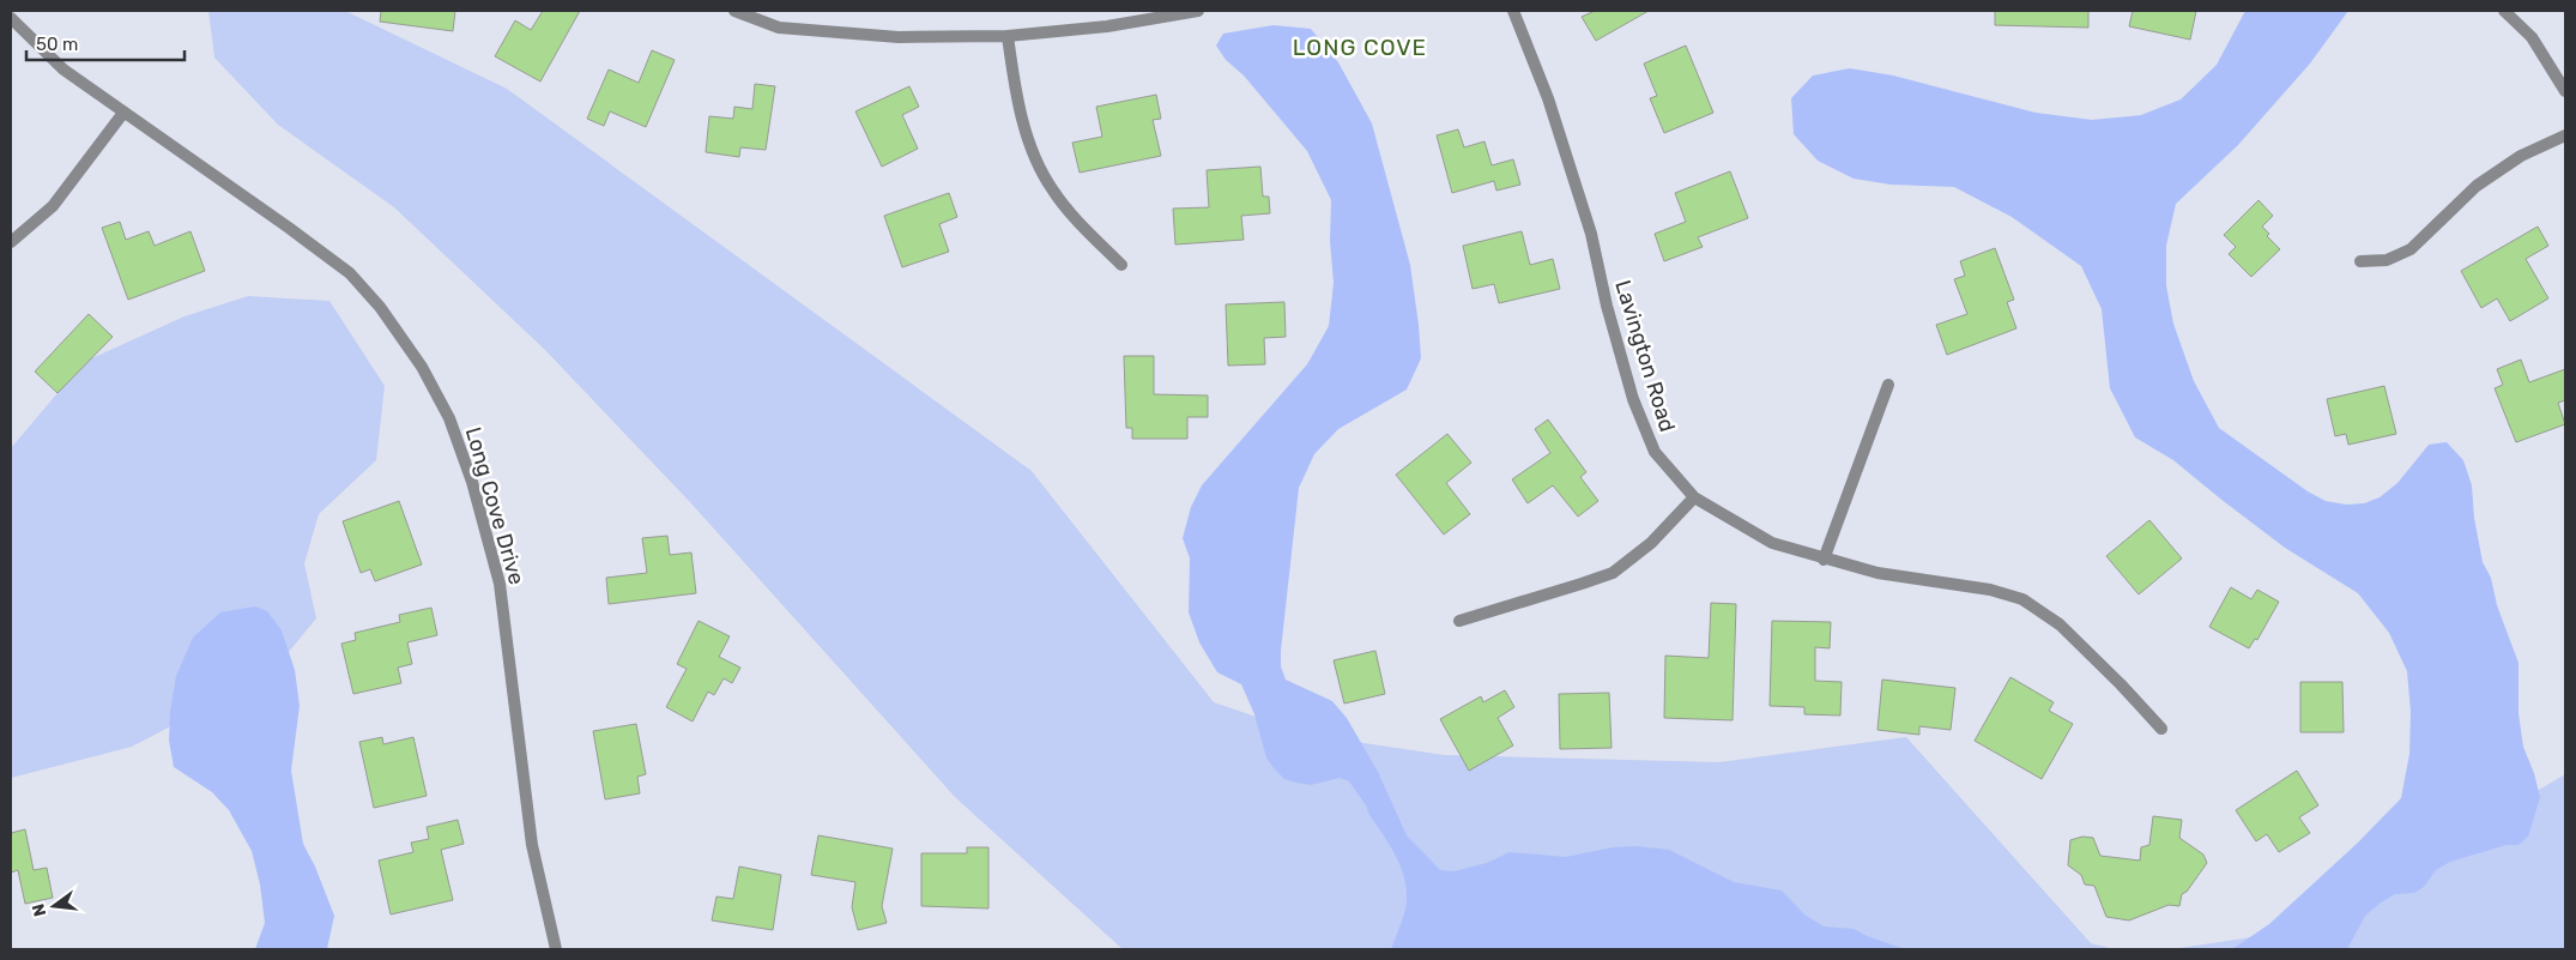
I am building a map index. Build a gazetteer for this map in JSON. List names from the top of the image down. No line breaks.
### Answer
{"streets":{"street":["Lavington Road","Long Cove Drive"]},"districts":["LONG COVE"],"scale_bar":"50 m","north":"left"}
